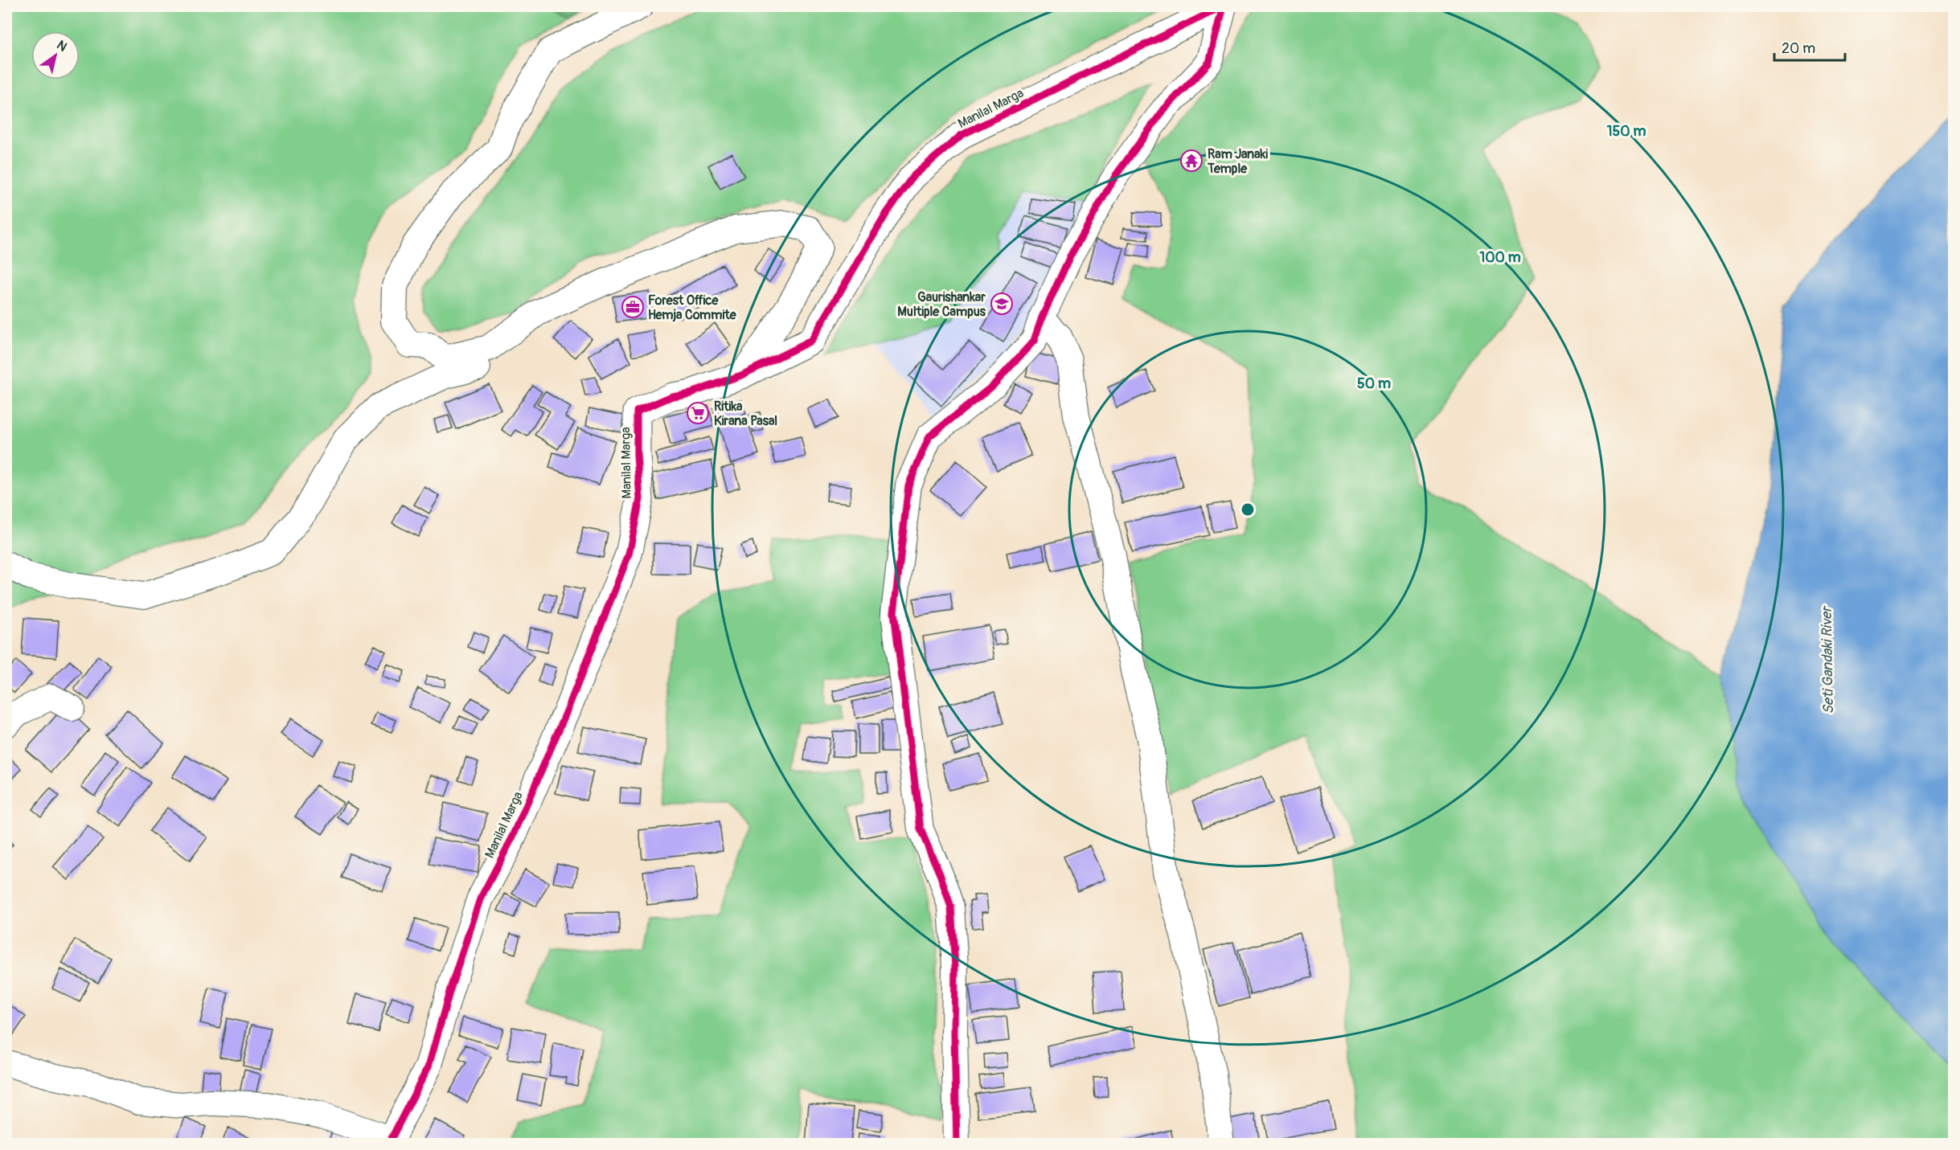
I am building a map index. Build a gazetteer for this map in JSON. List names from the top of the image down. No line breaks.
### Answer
{"streets":{"street":["Manilal Marga"]},"water":["Seti Gandaki River"],"places":{"temple":["Ram Janaki Temple"],"school or university":["Gaurishankar Multiple Campus"],"office":["Forest Office Hemja Commite"],"supermarket":["Ritika Kirana Pasal"]},"scale_bar":"20 m","north":"top right","rings":["150 m","100 m","50 m"]}
